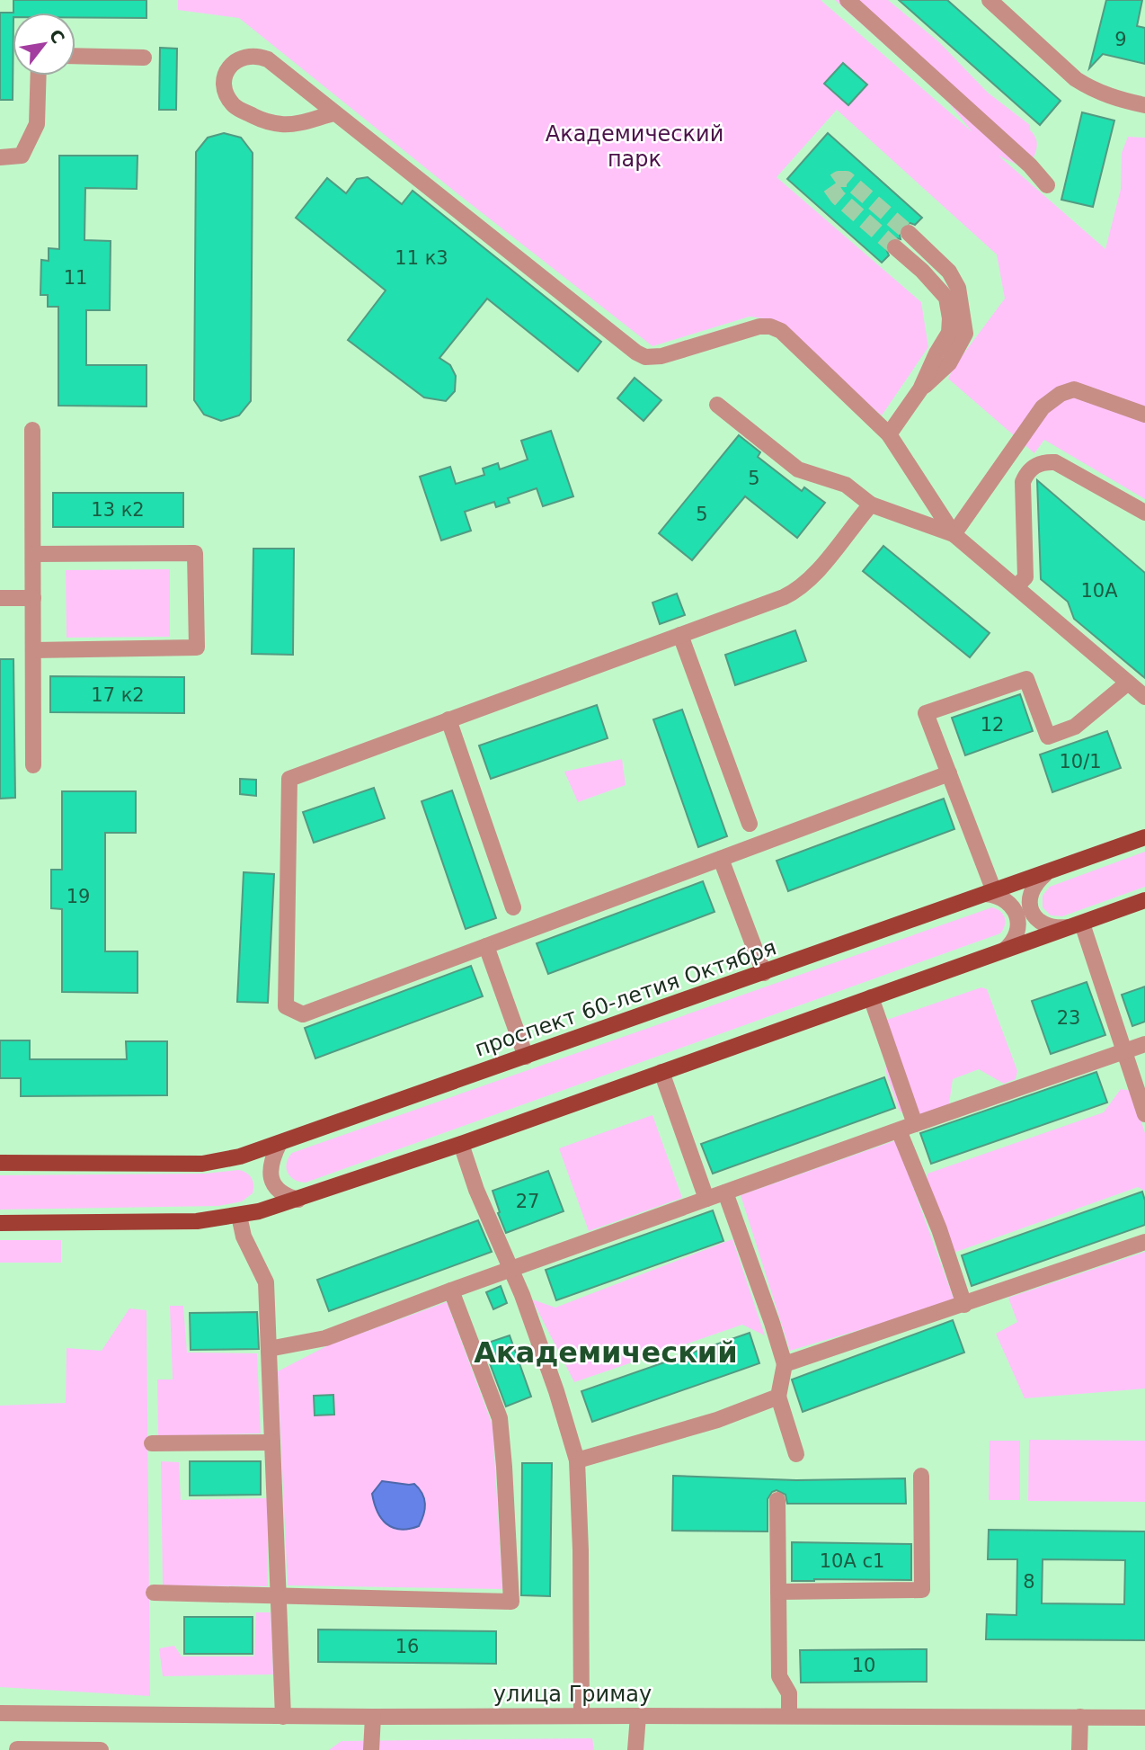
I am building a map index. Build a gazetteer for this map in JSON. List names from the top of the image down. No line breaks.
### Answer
{"streets":{"main road":["проспект 60-летия Октября"],"street":["улица Гримау"]},"districts":["Академический"],"parks":["Академический парк"],"house_numbers":["9","11 к3","11","5","13 к2","5","10А","17 к2","12","10/1","19","23","27","10А с1","8","16","10"],"north":"top right"}
